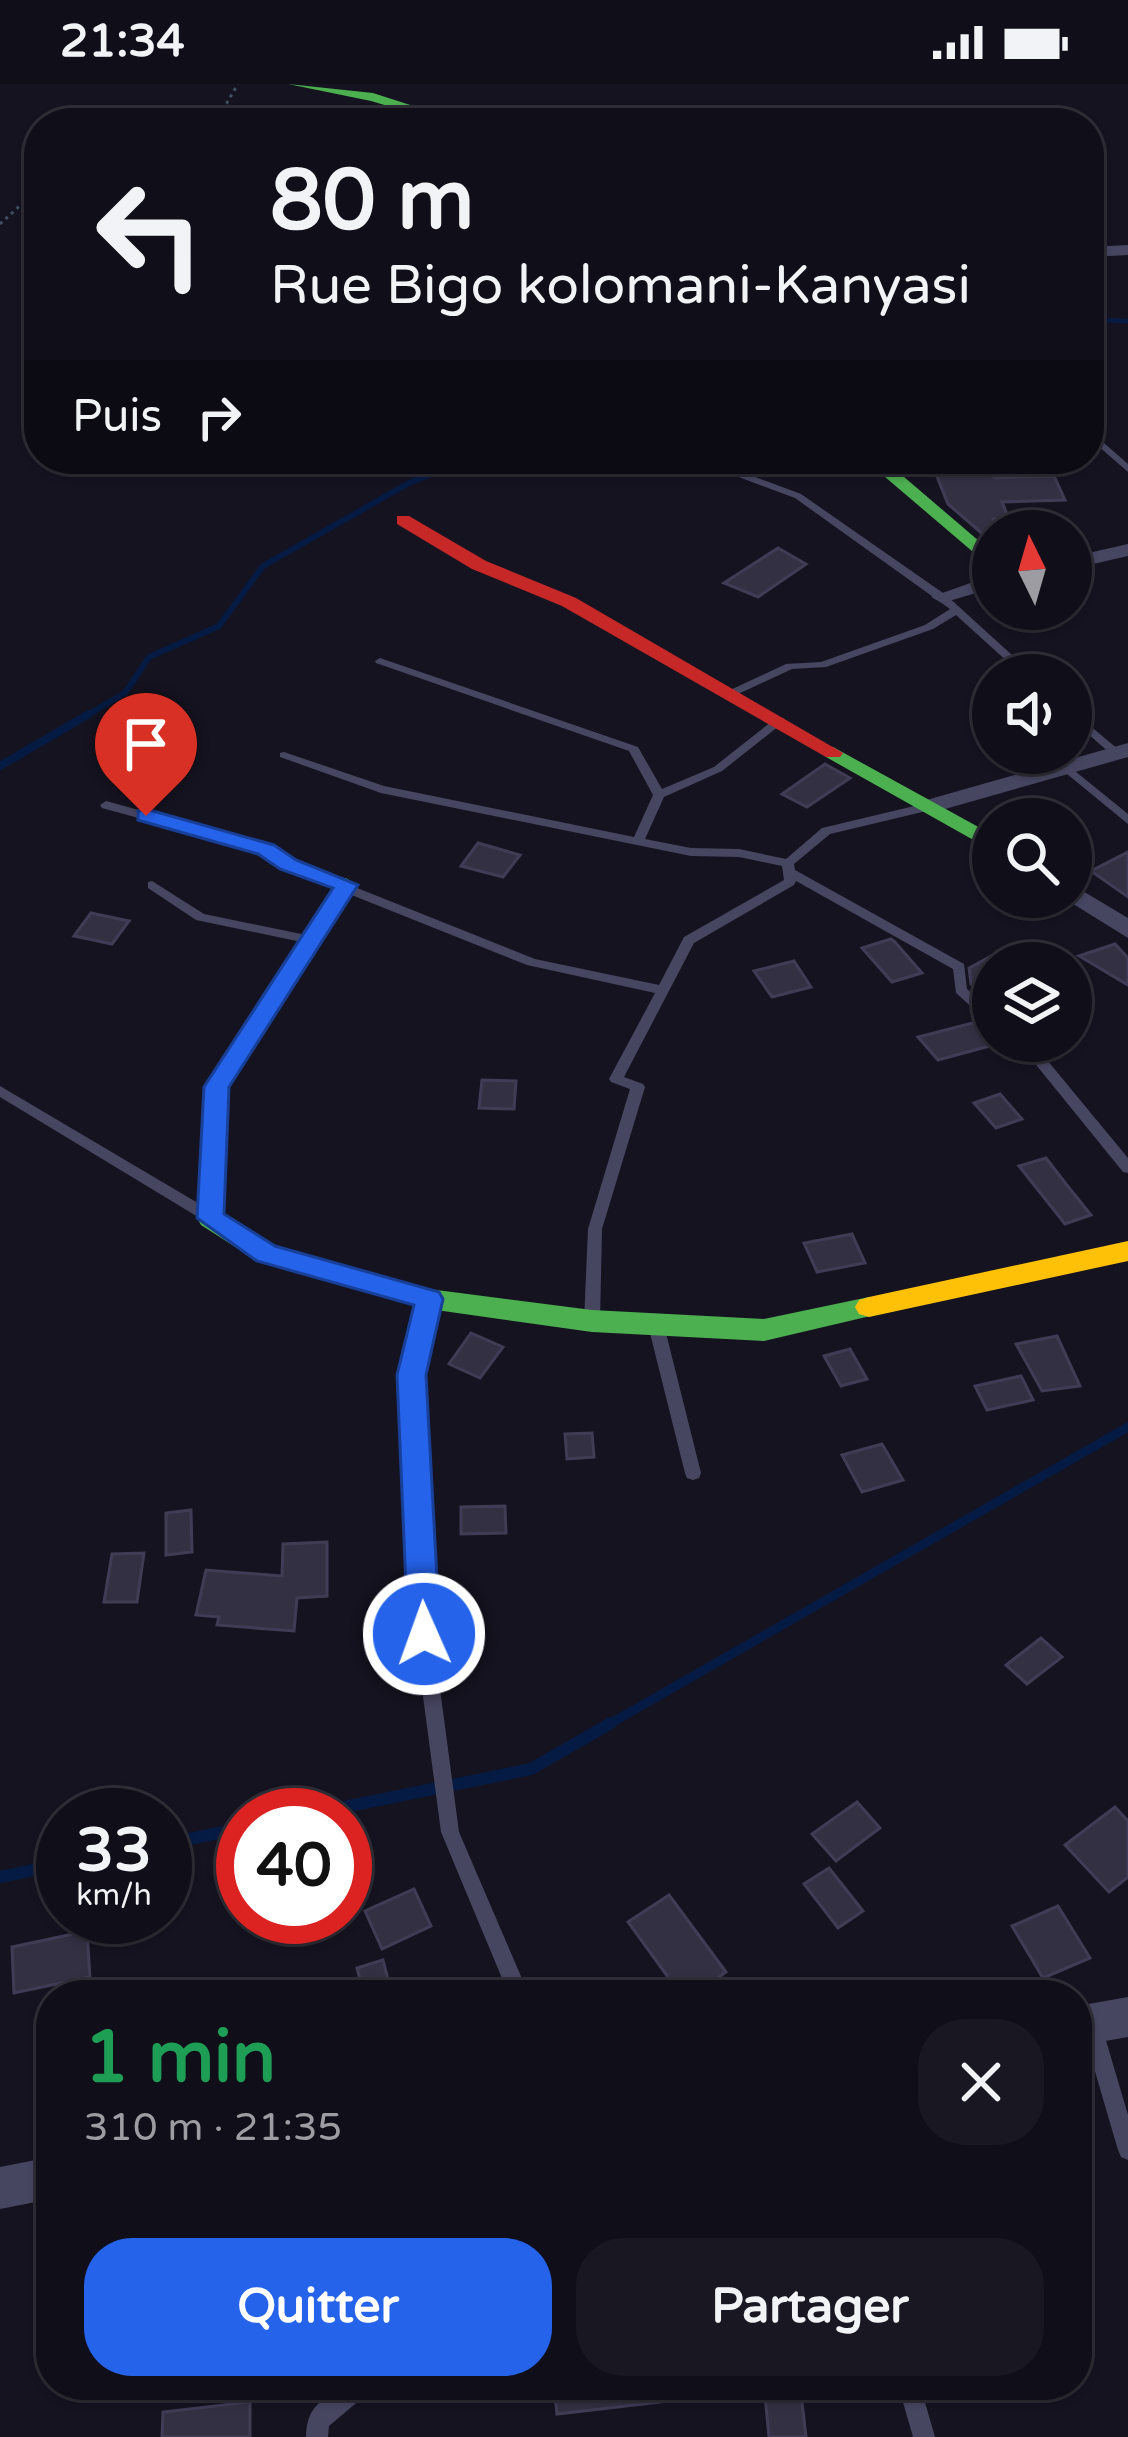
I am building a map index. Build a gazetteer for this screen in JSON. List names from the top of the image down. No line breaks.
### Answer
{"north":"top","page":{"status":"21:34","turn":["80 m","Rue Bigo kolomani-Kanyasi"],"then":"Puis","speed":"33 km/h","limit":"40","heading":["1 min","310 m · 21:35"],"buttons":["Quitter","Partager"]}}
